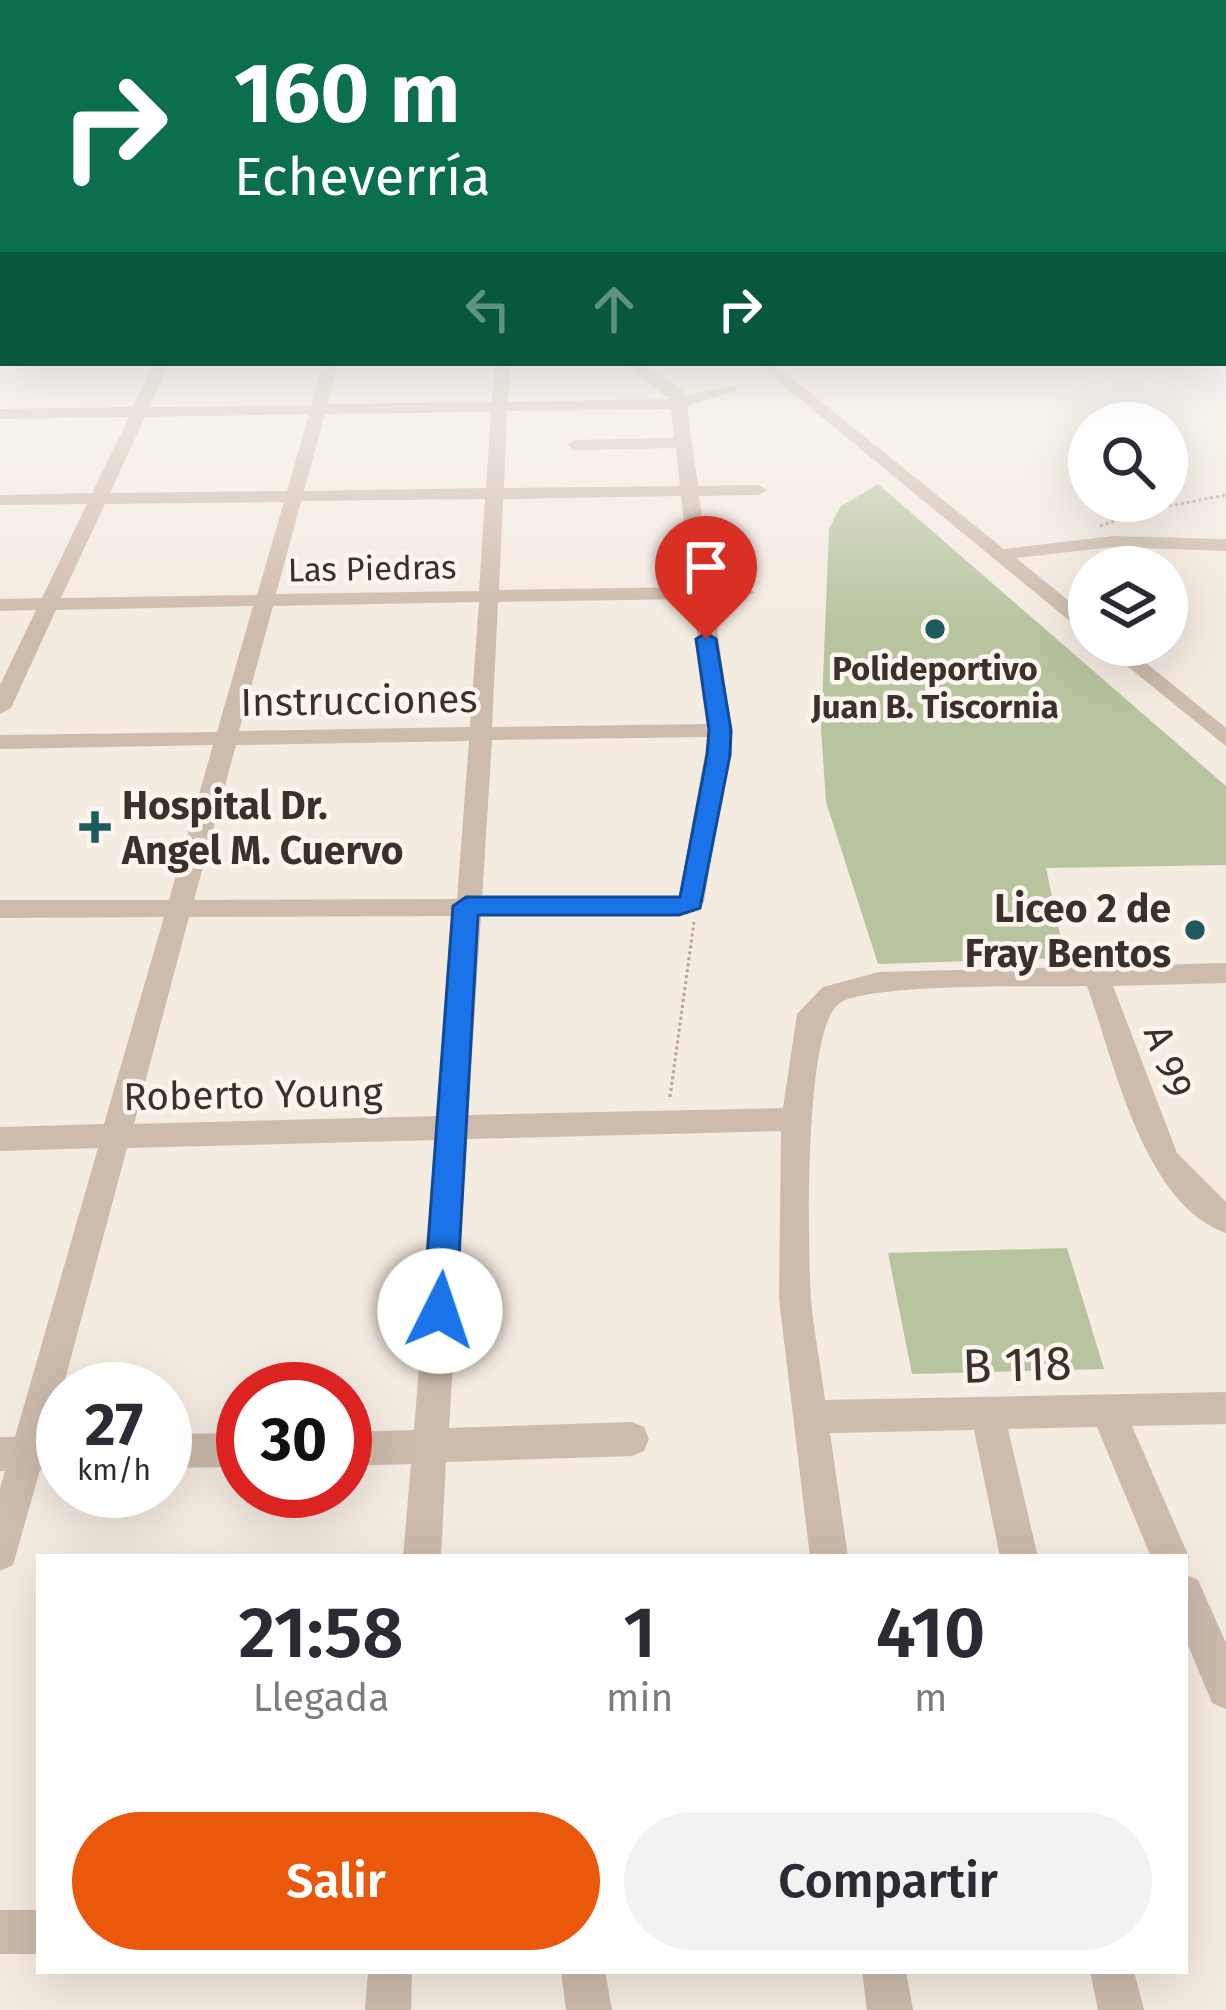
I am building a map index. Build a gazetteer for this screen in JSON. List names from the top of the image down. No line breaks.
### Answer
{"streets":{"street":["Las Piedras","Instrucciones","A 99","Roberto Young","B 118"]},"places":{"other":["Polideportivo Juan B. Tiscornia","Liceo 2 de Fray Bentos"],"health":["Hospital Dr. Angel M. Cuervo"]},"page":{"turn":["160 m","Echeverría"],"speed":"27 km/h","limit":"30","eta":["21:58","Llegada","1","min","410","m"],"buttons":["Salir","Compartir"]}}
